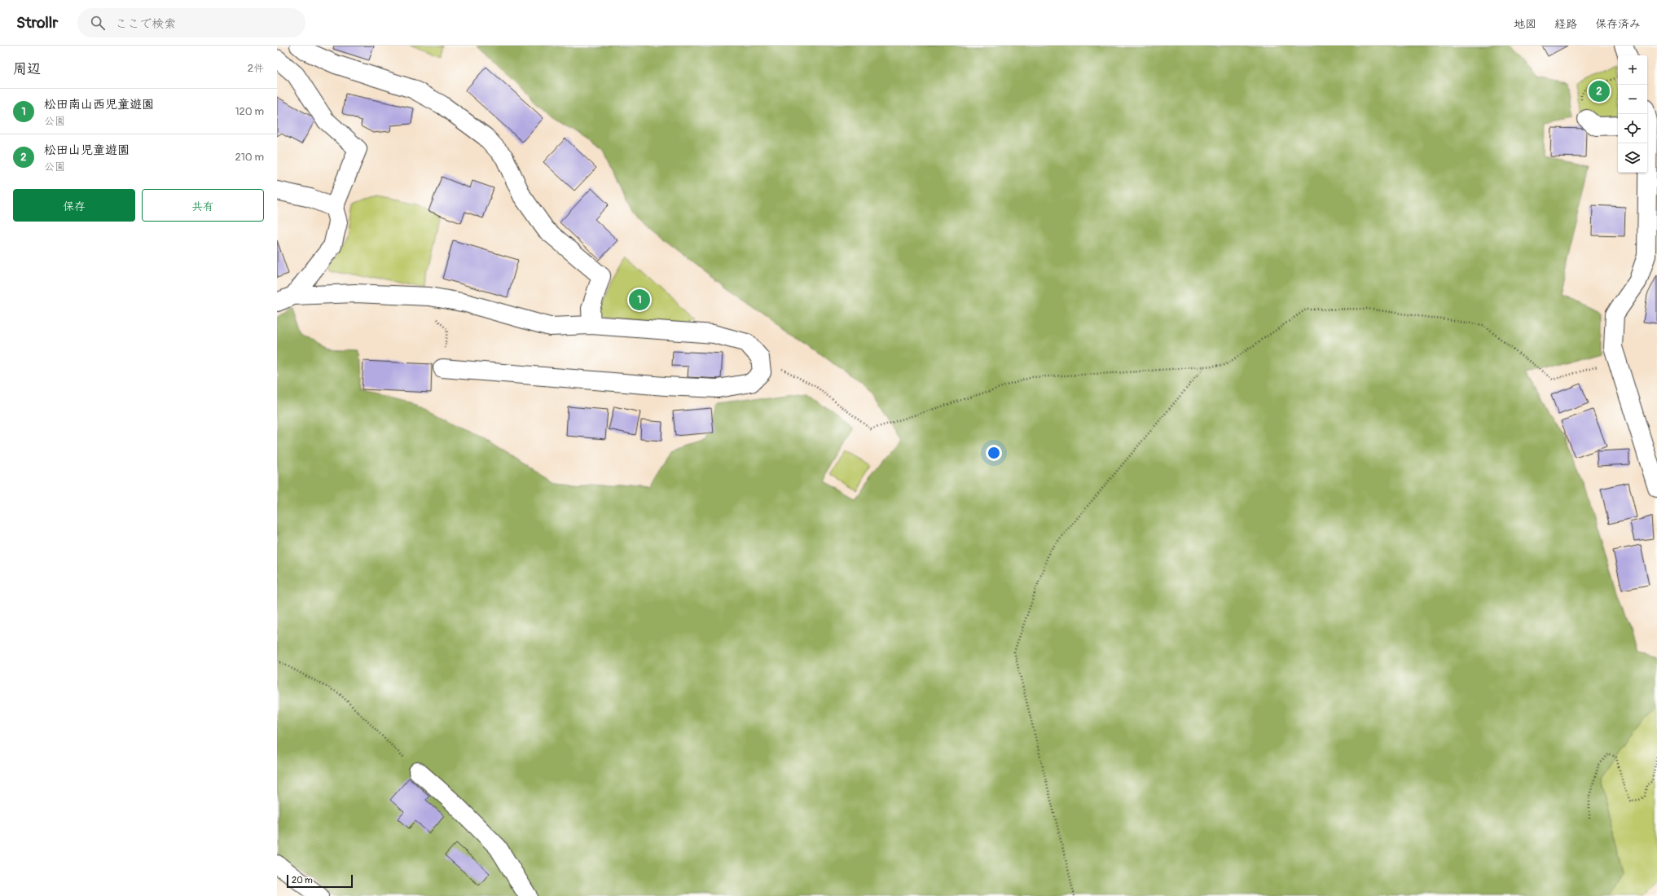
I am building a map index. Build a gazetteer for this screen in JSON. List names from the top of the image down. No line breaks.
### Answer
{"scale_bar":"20 m","page":{"header":"Strollr","search":"ここで検索","nav":["地図","経路","保存済み"],"heading":["周辺","2件"],"map_buttons":["+","−"],"pins":["2","1"],"list":[{"mark":"1","name":"松田南山西児童遊園","note":"公園","value":"120 m"},{"mark":"2","name":"松田山児童遊園","note":"公園","value":"210 m"}],"buttons":["保存","共有"],"scale":"20 m"}}
